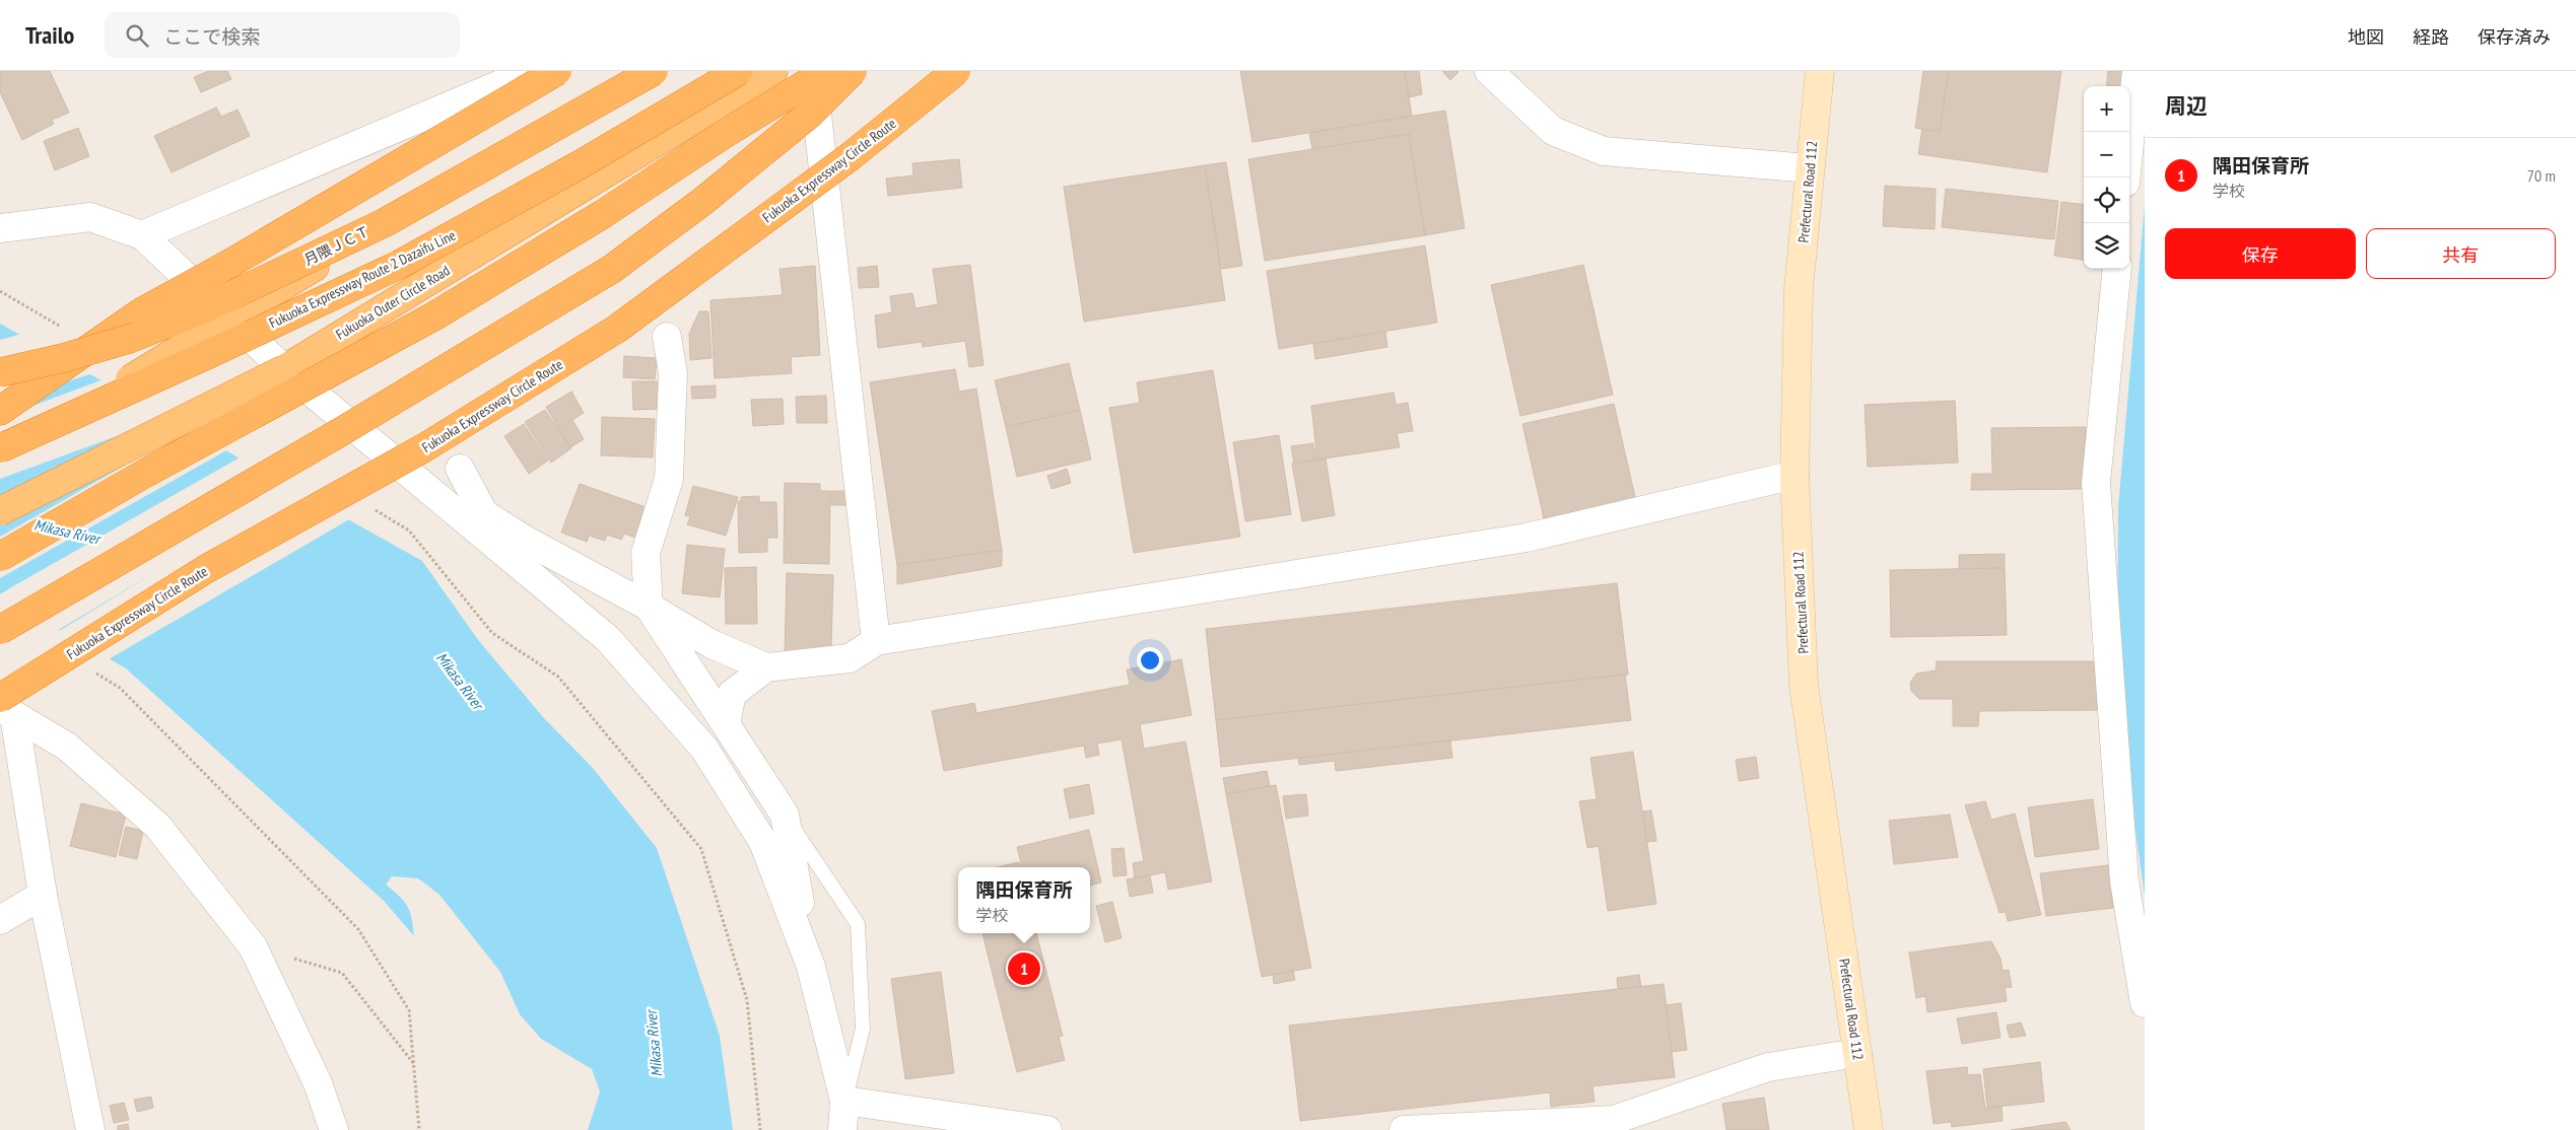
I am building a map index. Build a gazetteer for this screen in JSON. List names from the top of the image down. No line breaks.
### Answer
{"streets":{"highway":["Fukuoka Expressway Circle Route","月隈ＪＣＴ","Fukuoka Expressway Route 2 Dazaifu Line","Fukuoka Outer Circle Road"],"main road":["Prefectural Road 112"]},"water":["Mikasa River"],"page":{"header":"Trailo","search":"ここで検索","nav":["地図","経路","保存済み"],"heading":"周辺","map_buttons":["+","−"],"list":[{"mark":"1","name":"隅田保育所","note":"学校","value":"70 m"}],"buttons":["保存","共有"],"popup":["隅田保育所","学校"],"pins":"1"}}
